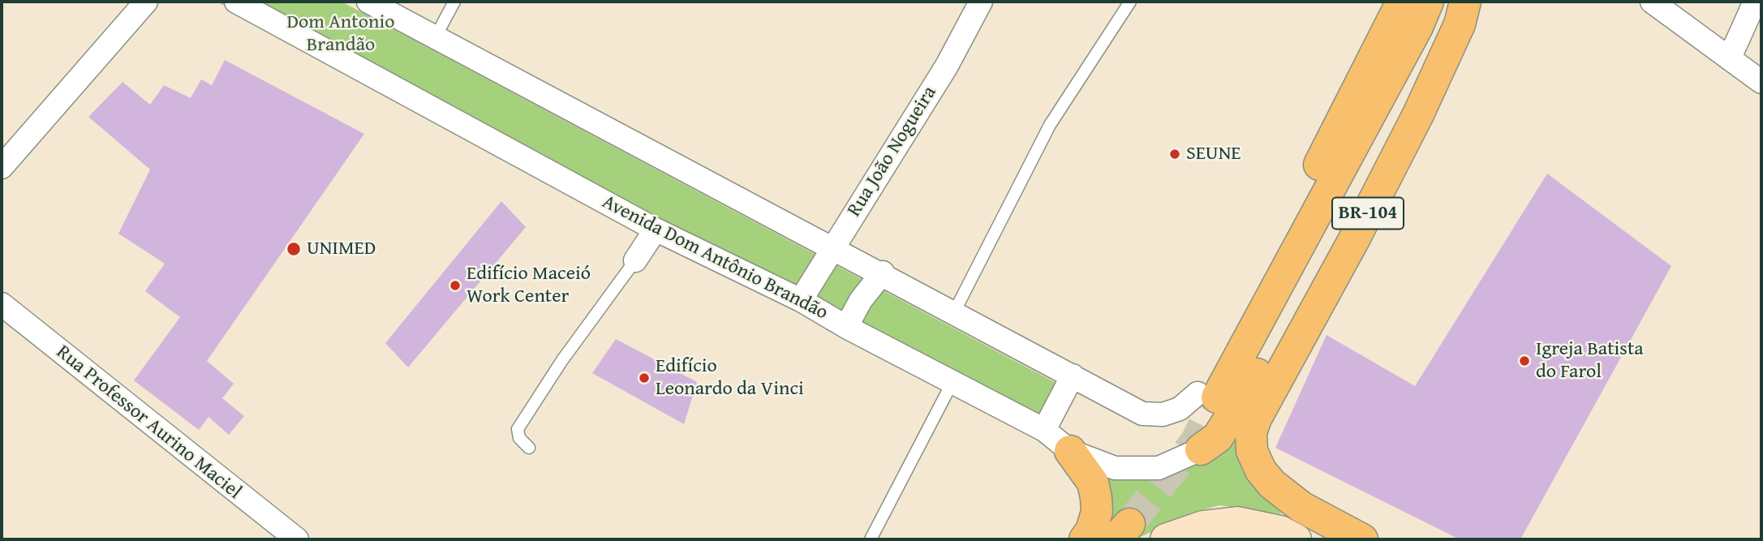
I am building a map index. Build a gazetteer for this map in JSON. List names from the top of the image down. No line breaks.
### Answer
{"streets":{"highway":["BR-104"],"street":["Rua João Nogueira","Avenida Dom Antônio Brandão","Rua Professor Aurino Maciel"]},"crossings":[["Rua João Nogueira","Avenida Dom Antônio Brandão"]],"parks":["Dom Antonio Brandão"],"places":["SEUNE","UNIMED","Edifício Maceió Work Center","Igreja Batista do Farol","Edifício Leonardo da Vinci"]}
